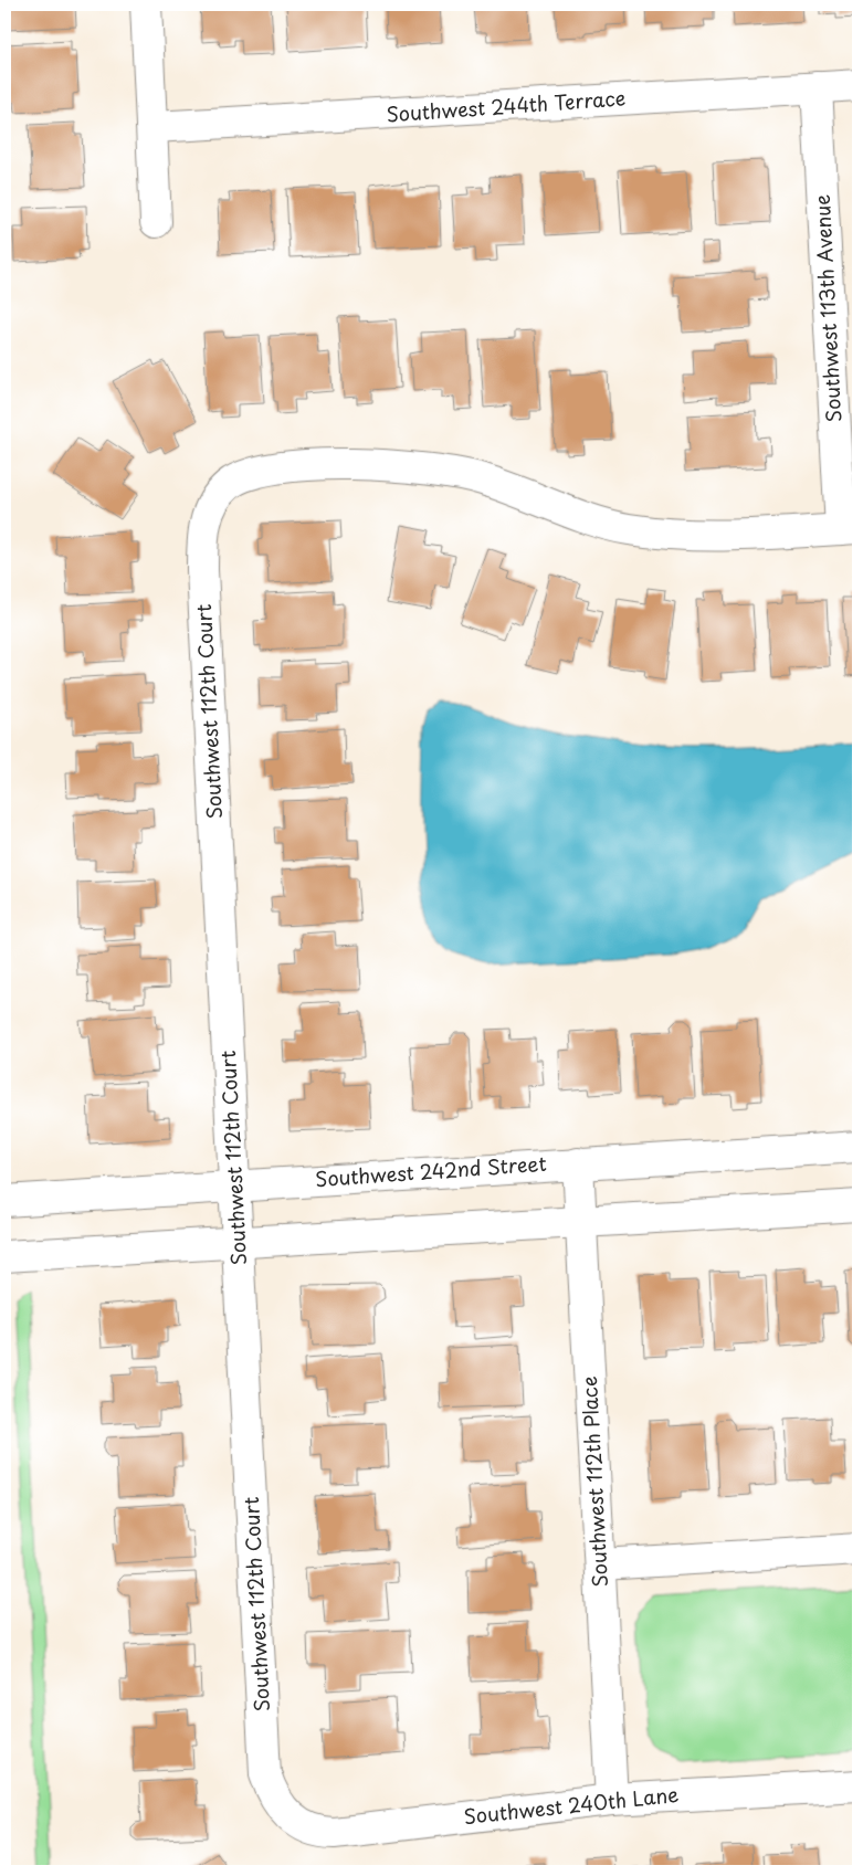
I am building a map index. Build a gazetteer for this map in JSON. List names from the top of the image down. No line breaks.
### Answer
{"streets":{"street":["Southwest 244th Terrace","Southwest 113th Avenue","Southwest 112th Court","Southwest 242nd Street","Southwest 112th Place","Southwest 240th Lane"]},"crossings":[["Southwest 244th Terrace","Southwest 113th Avenue"],["Southwest 113th Avenue","Southwest 112th Court"],["Southwest 112th Court","Southwest 242nd Street"],["Southwest 112th Court","Southwest 240th Lane"],["Southwest 242nd Street","Southwest 112th Place"],["Southwest 112th Place","Southwest 240th Lane"]]}
